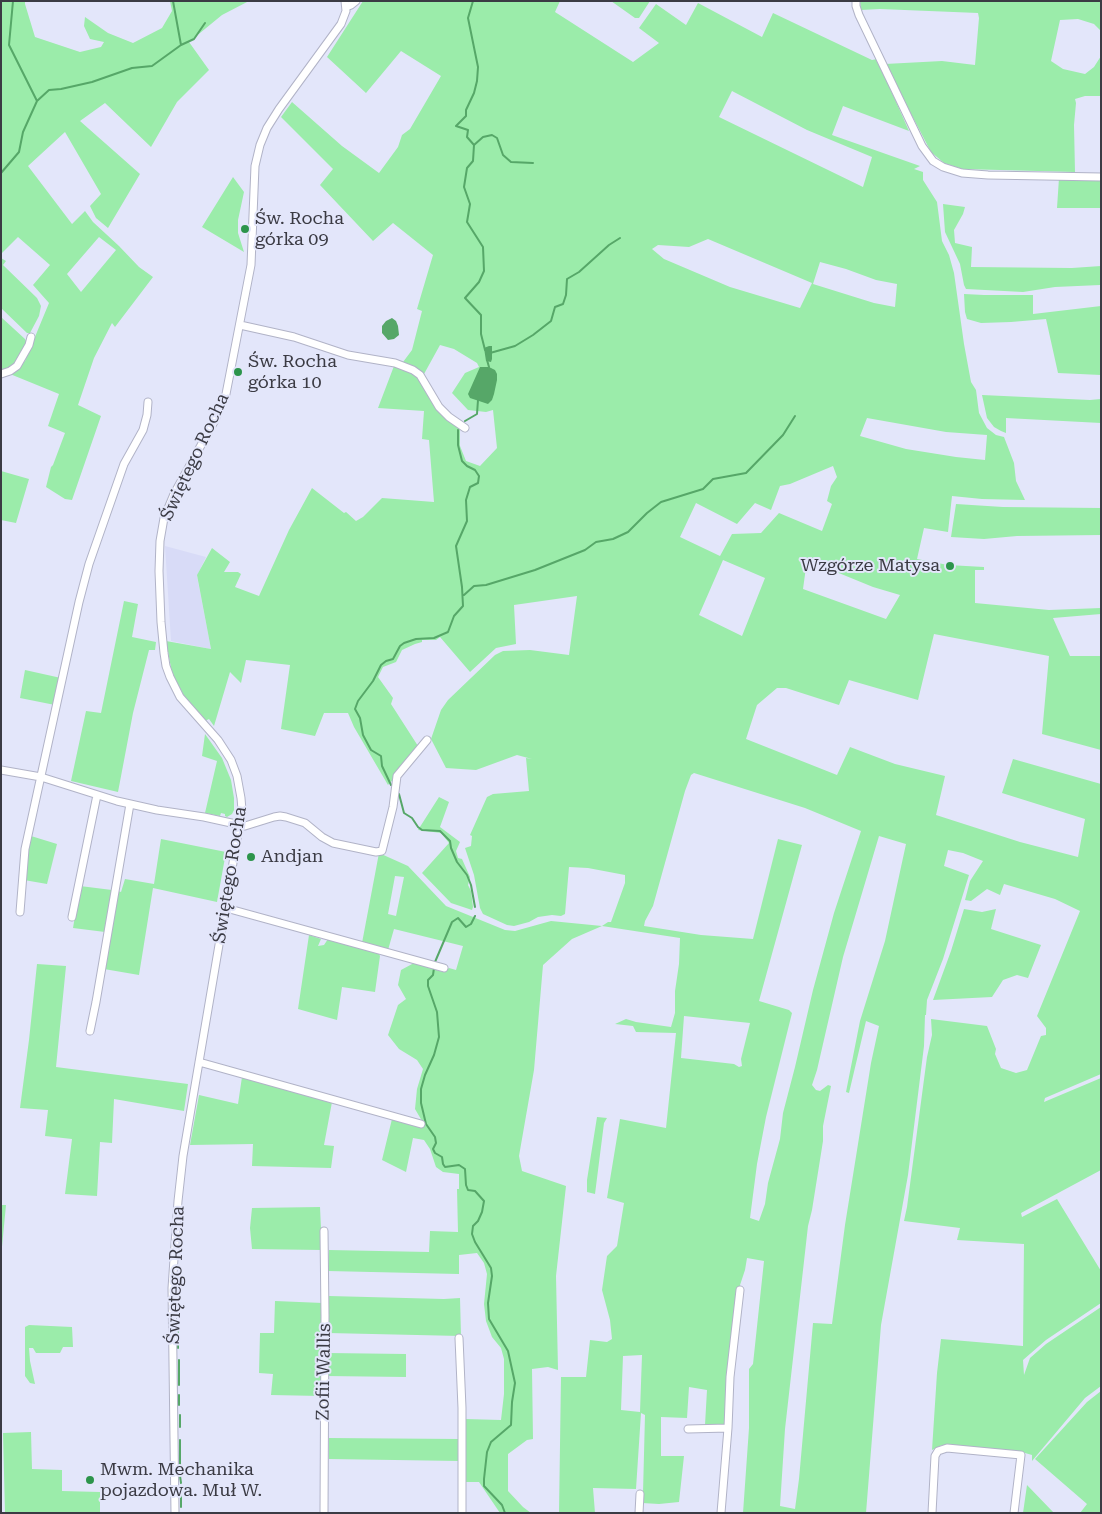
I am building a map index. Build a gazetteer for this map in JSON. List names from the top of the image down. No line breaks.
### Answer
{"streets":{"street":["Świętego Rocha","Zofii Wallis"]},"places":["Św. Rocha górka 09","Św. Rocha górka 10","Wzgórze Matysa","Andjan","Mwm. Mechanika pojazdowa. Muł W."]}
